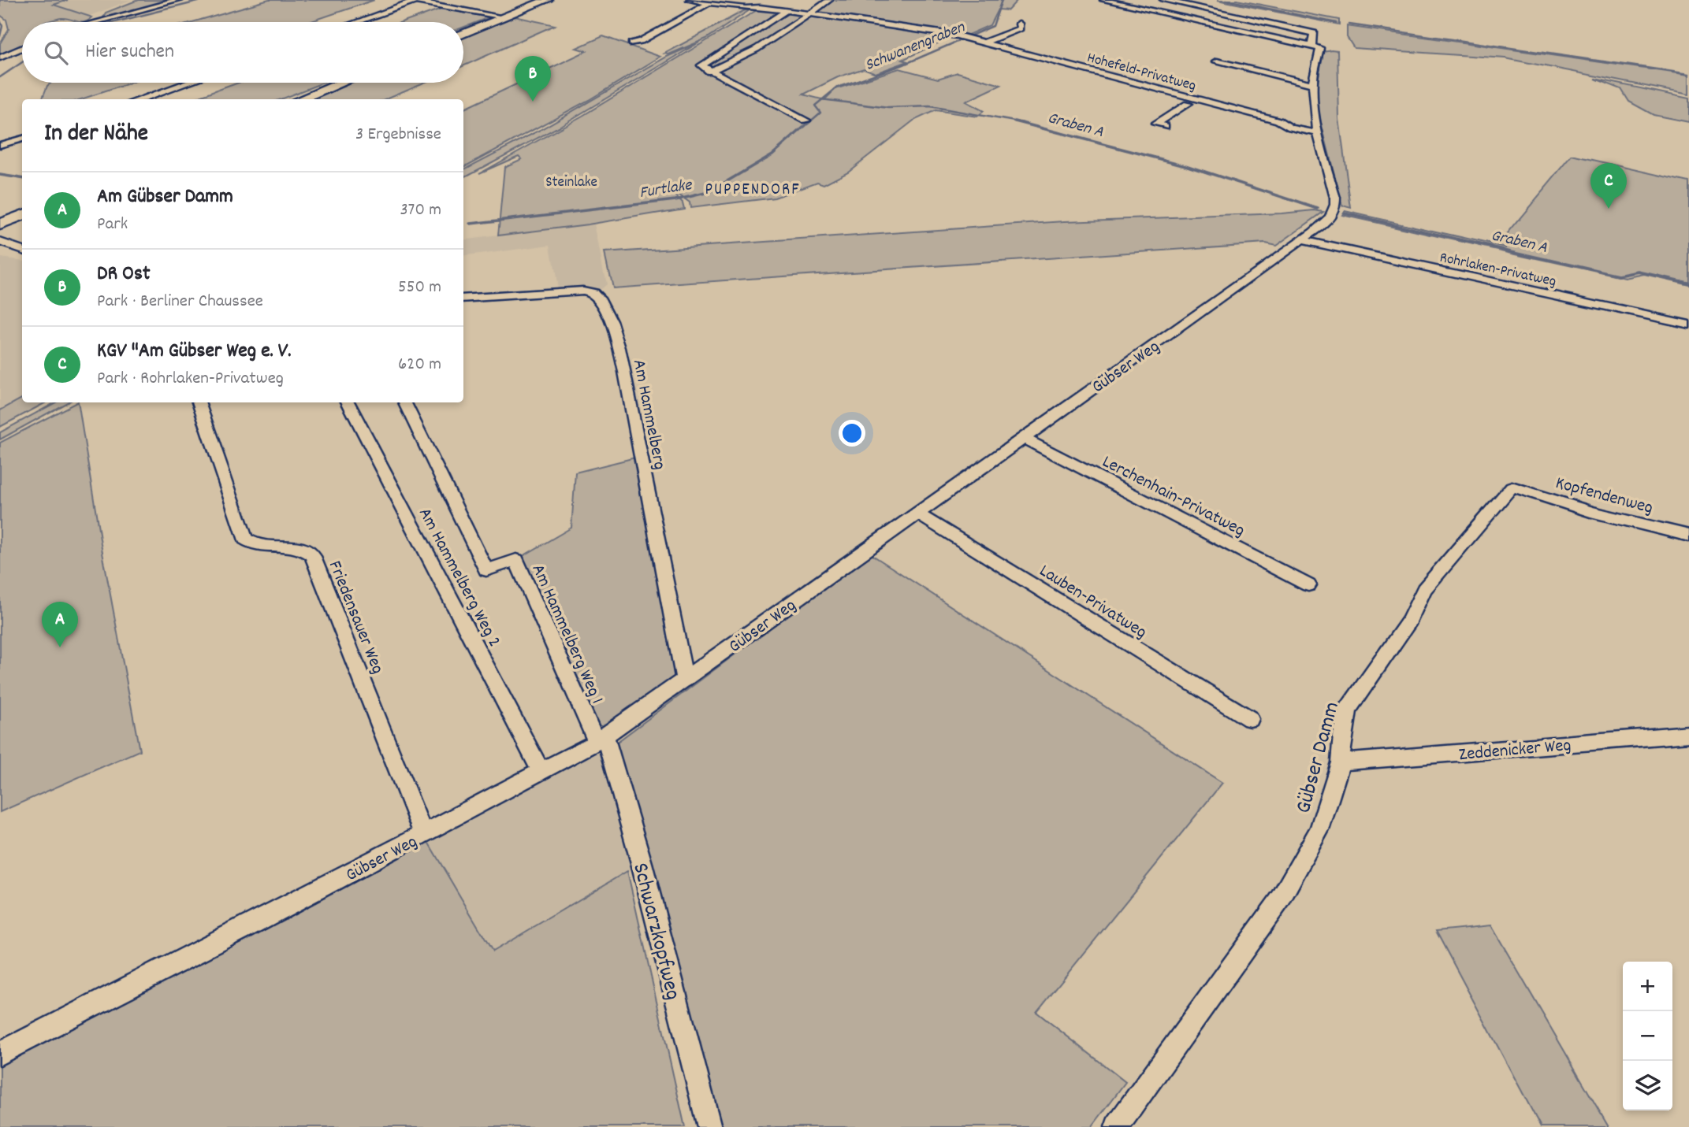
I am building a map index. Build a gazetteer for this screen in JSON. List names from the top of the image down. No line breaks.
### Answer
{"streets":{"street":["Hohefeld-Privatweg","Rohrlaken-Privatweg","Gübser Weg","Am Hammelberg","Kopfendenweg","Lerchenhain-Privatweg","Am Hammelberg Weg 2","Lauben-Privatweg","Friedensauer Weg","Am Hammelberg Weg 1","Zeddenicker Weg","Gübser Damm","Schwarzkopfweg"]},"crossings":[["Hohefeld-Privatweg","Gübser Weg"],["Rohrlaken-Privatweg","Gübser Weg"],["Gübser Weg","Am Hammelberg"],["Gübser Weg","Lerchenhain-Privatweg"],["Gübser Weg","Am Hammelberg Weg 2"],["Gübser Weg","Lauben-Privatweg"],["Gübser Weg","Friedensauer Weg"],["Gübser Weg","Am Hammelberg Weg 1"],["Gübser Weg","Schwarzkopfweg"],["Kopfendenweg","Gübser Damm"],["Am Hammelberg Weg 1","Schwarzkopfweg"],["Zeddenicker Weg","Gübser Damm"]],"districts":["PUPPENDORF"],"water":["Schwanengraben","Graben A","Furtlake"],"parks":["Steinlake"],"page":{"search":"Hier suchen","pins":["B","C","A"],"heading":["In der Nähe","3 Ergebnisse"],"list":[{"mark":"A","name":"Am Gübser Damm","note":"Park","value":"370 m"},{"mark":"B","name":"DR Ost","note":"Park · Berliner Chaussee","value":"550 m"},{"mark":"C","name":"KGV \"Am Gübser Weg e. V.","note":"Park · Rohrlaken-Privatweg","value":"620 m"}],"map_buttons":["+","−"]}}
